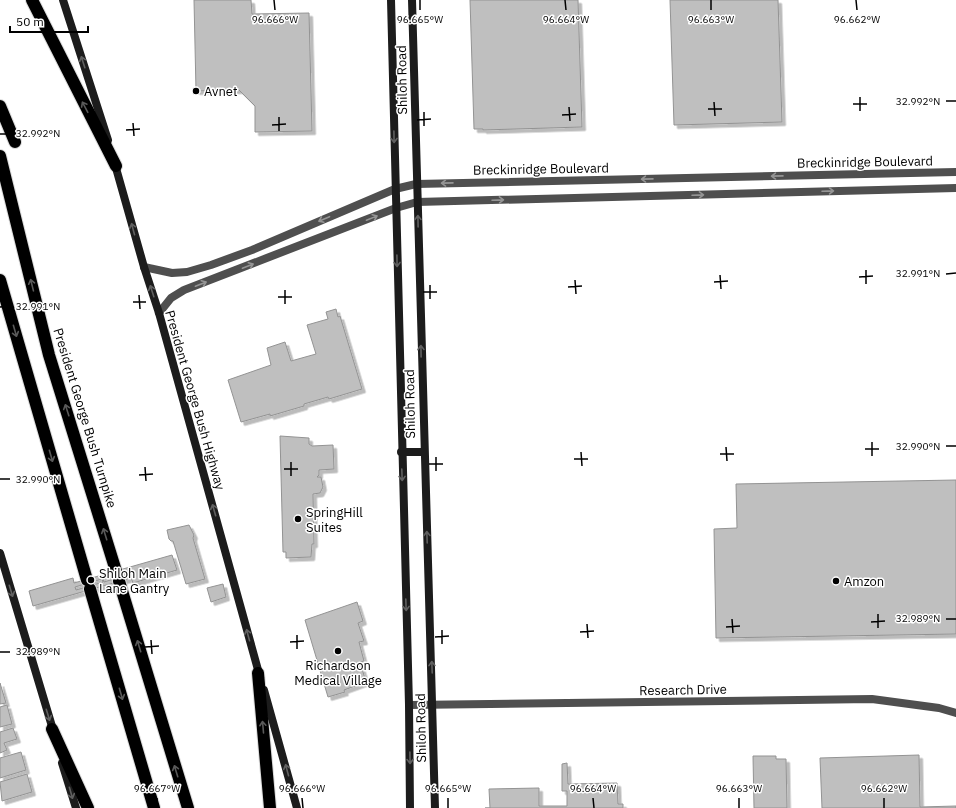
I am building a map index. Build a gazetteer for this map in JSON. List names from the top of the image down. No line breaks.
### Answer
{"streets":{"highway":["President George Bush Turnpike"],"main road":["Shiloh Road","President George Bush Highway"],"street":["Breckinridge Boulevard","Research Drive"]},"crossings":[["Shiloh Road","Breckinridge Boulevard"],["Shiloh Road","Research Drive"],["Breckinridge Boulevard","President George Bush Highway"]],"one_way":["President George Bush Highway"],"places":["Avnet","SpringHill Suites","Shiloh Main Lane Gantry","Amzon","Richardson Medical Village"],"scale_bar":"50 m","coordinates":["96.666°W","96.665°W","96.664°W","96.663°W","96.662°W","32.992°N","32.991°N","32.990°N","32.989°N","96.667°W"]}
